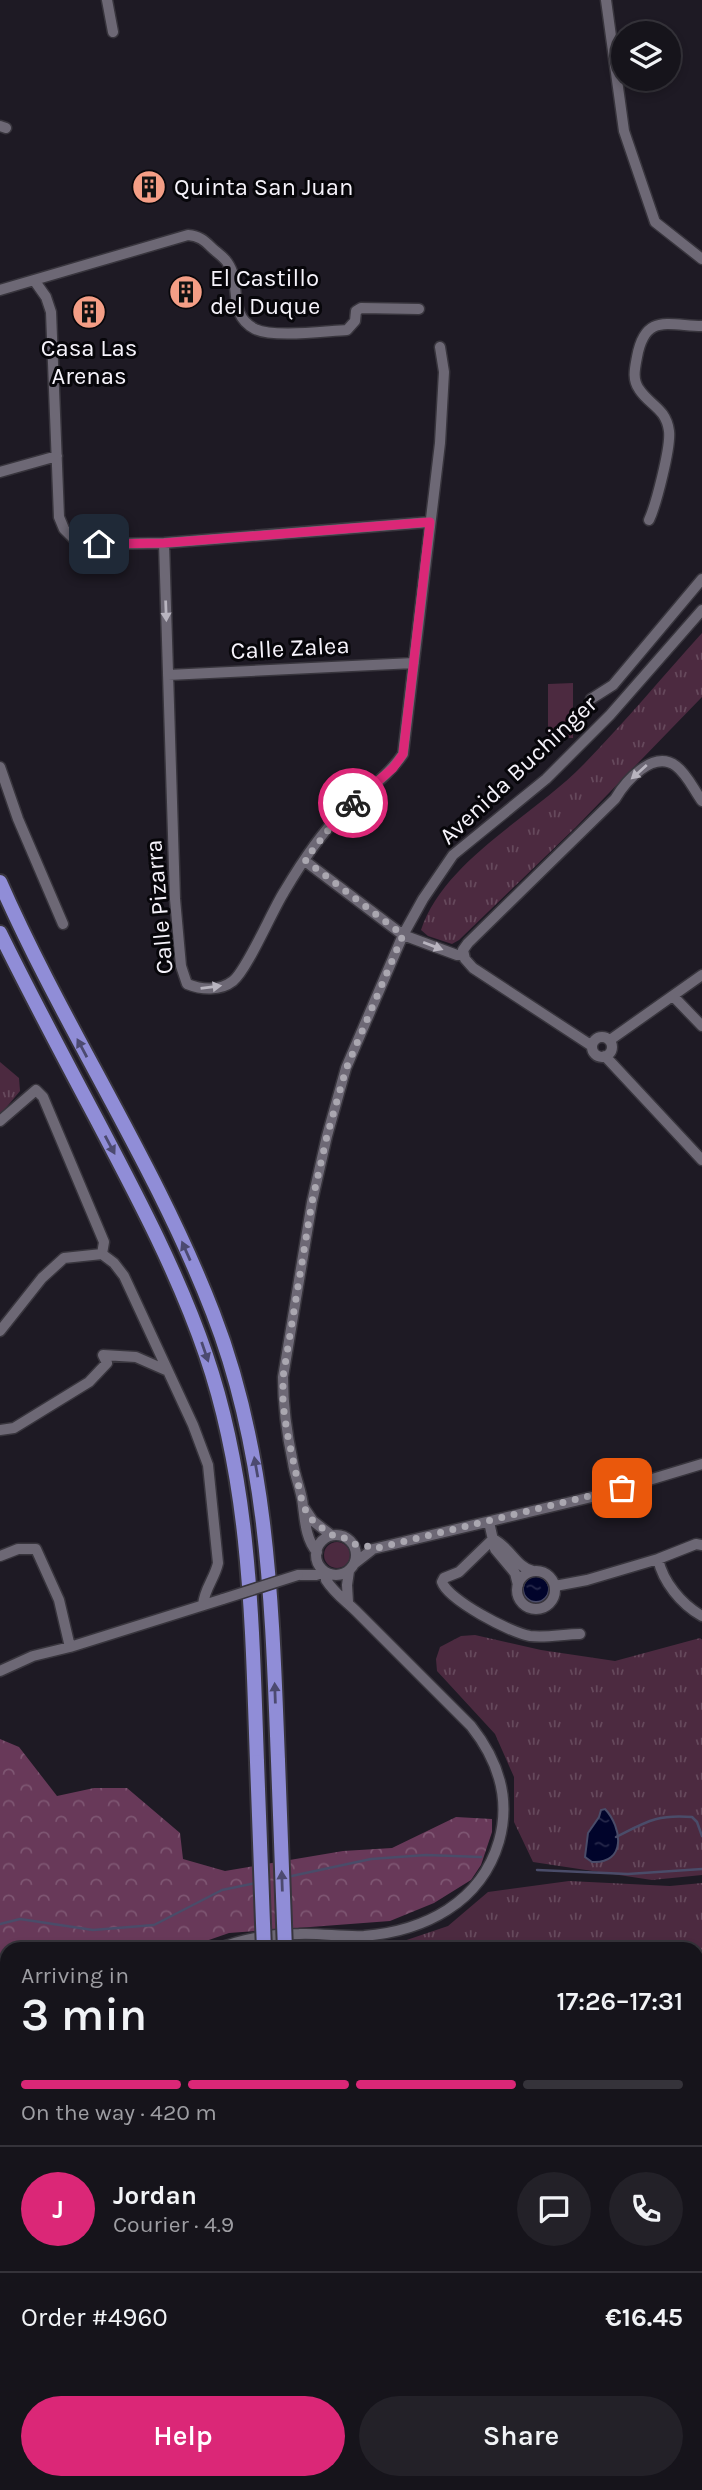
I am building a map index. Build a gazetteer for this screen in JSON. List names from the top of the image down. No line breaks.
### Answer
{"streets":{"street":["Calle Zalea","Avenida Buchinger","Calle Pizarra"]},"crossings":[["Calle Zalea","Calle Pizarra"]],"places":{"building":["Quinta San Juan","El Castillo del Duque","Casa Las Arenas"]},"page":{"heading":["3 min","Arriving in","17:26–17:31"],"panel":["Jordan","Courier · 4.9","Order #4960","€16.45"],"bar":"On the way · 420 m","round":"J","buttons":["Help","Share"]}}
